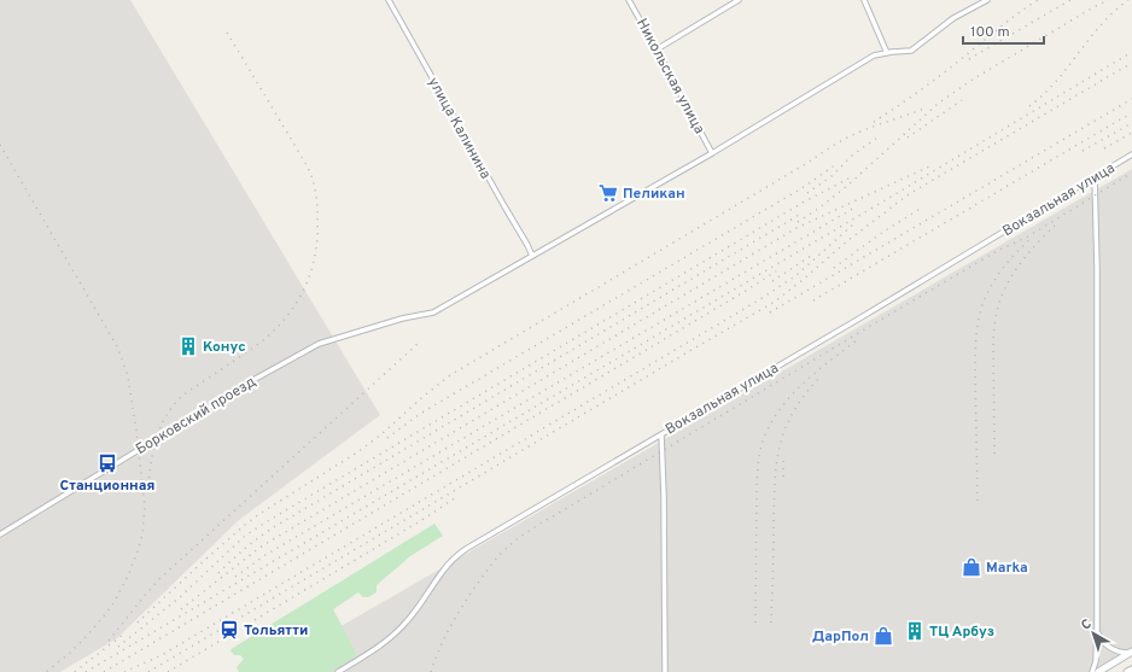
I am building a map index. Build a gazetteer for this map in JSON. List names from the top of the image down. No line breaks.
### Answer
{"streets":{"street":["Никольская улица","улица Калинина","Вокзальная улица","Борковский проезд"]},"crossings":[["улица Калинина","Борковский проезд"]],"places":{"supermarket":["Пеликан"],"building":["Конус","ТЦ Арбуз"],"bus stop":["Станционная"],"shop":["Marka","ДарПол"],"station":["Тольятти"]},"scale_bar":"100 m","north":"top left"}
